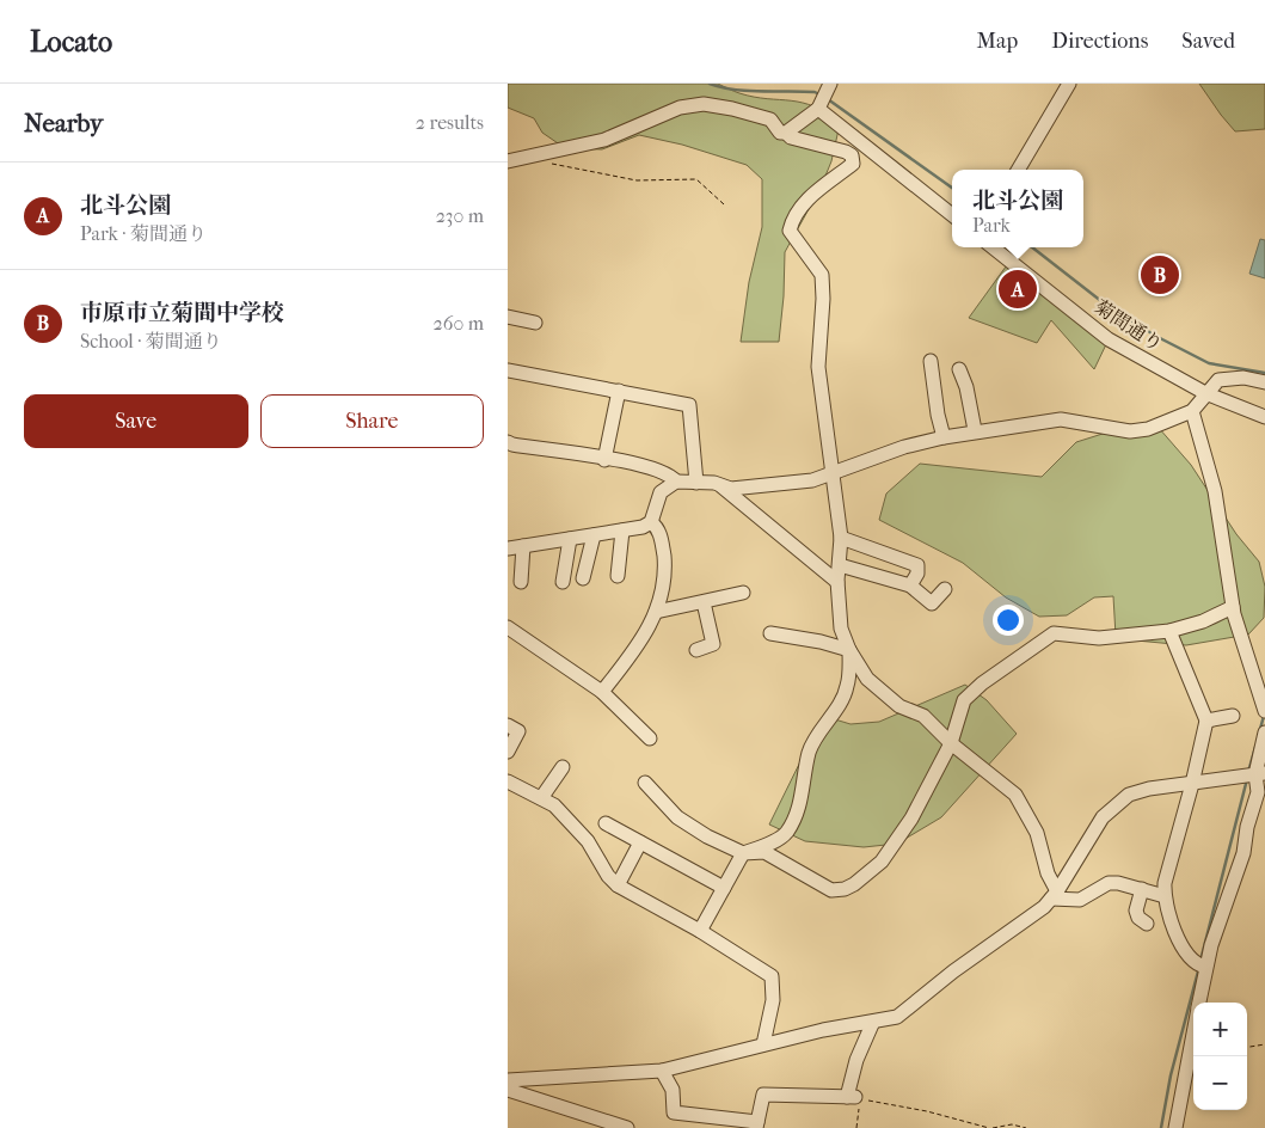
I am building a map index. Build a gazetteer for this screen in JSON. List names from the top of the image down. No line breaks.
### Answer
{"streets":{"street":["菊間通り"]},"page":{"header":"Locato","nav":["Map","Directions","Saved"],"heading":["Nearby","2 results"],"list":[{"mark":"A","name":"北斗公園","note":"Park · 菊間通り","value":"230 m"},{"mark":"B","name":"市原市立菊間中学校","note":"School · 菊間通り","value":"260 m"}],"popup":["北斗公園","Park"],"pins":["B","A"],"buttons":["Save","Share"],"map_buttons":["+","−"]}}
